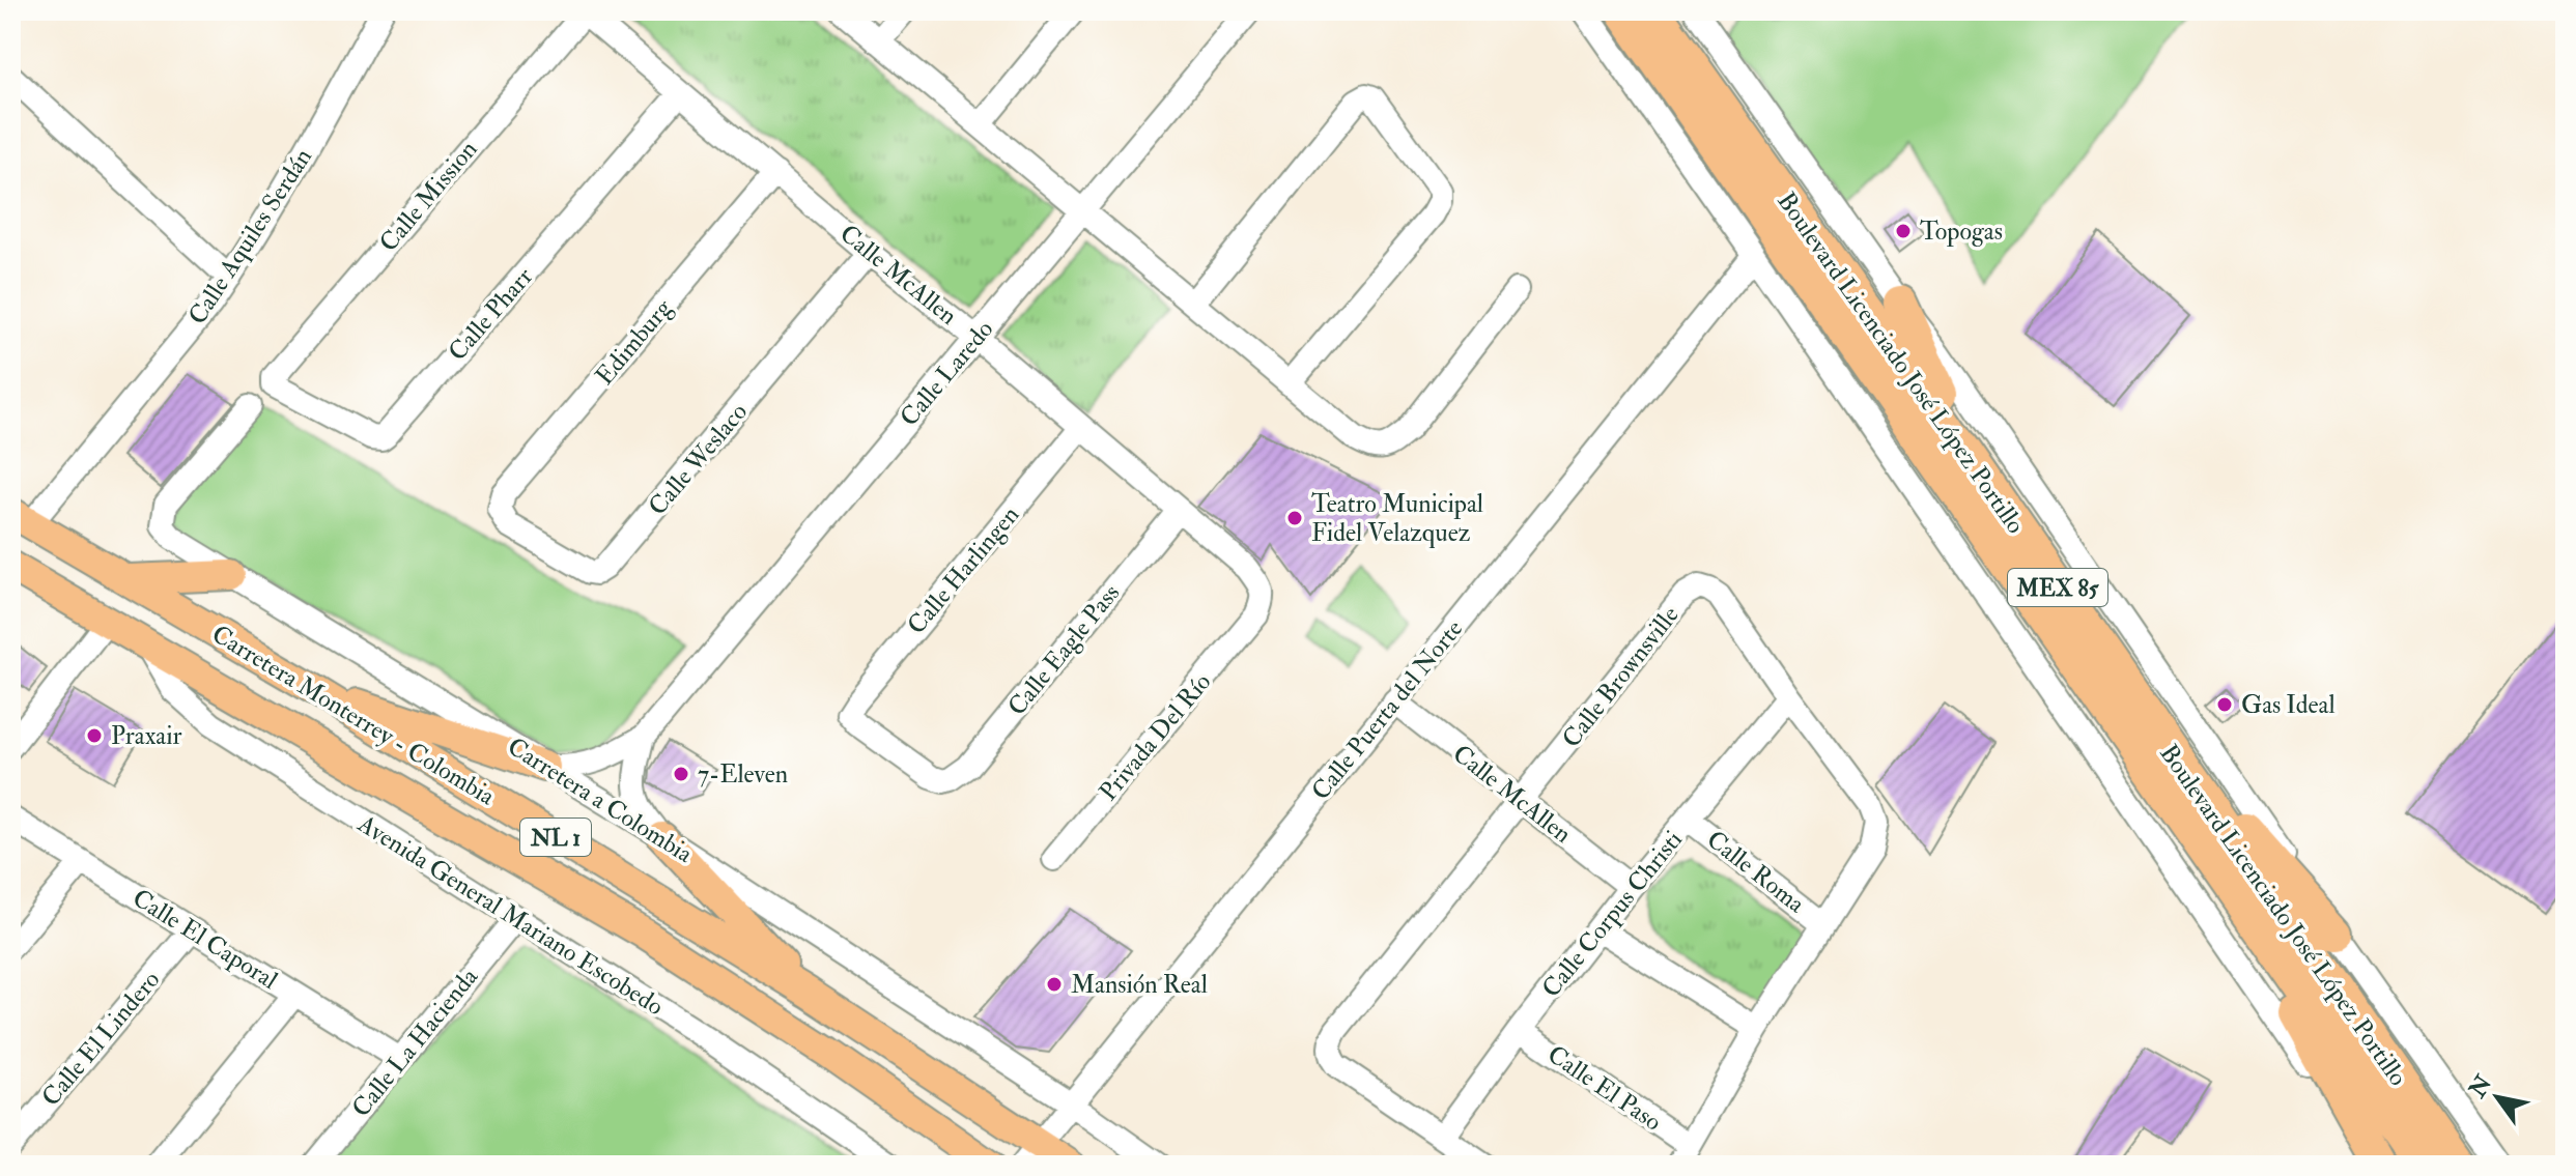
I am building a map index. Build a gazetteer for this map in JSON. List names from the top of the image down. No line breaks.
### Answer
{"streets":{"highway":["Boulevard Licenciado José López Portillo","MEX 85"],"main road":["Carretera Monterrey - Colombia","NL 1"],"street":["Calle Mission","Calle Aquiles Serdán","Calle McAllen","Calle Pharr","Edimburg","Calle Laredo","Calle Weslaco","Calle Harlingen","Calle Eagle Pass","Calle Brownsville","Calle Puerta del Norte","Privada Del Río","Carretera a Colombia","Calle Roma","Calle Corpus Christi","Avenida General Mariano Escobedo","Calle El Caporal","Calle El Lindero","Calle La Hacienda","Calle El Paso"]},"crossings":[["Calle Mission","Calle McAllen"],["Calle Mission","Calle Pharr"],["Calle Aquiles Serdán","Carretera Monterrey - Colombia"],["Calle McAllen","Calle Pharr"],["Calle McAllen","Edimburg"],["Calle McAllen","Calle Laredo"],["Calle McAllen","Calle Weslaco"],["Calle McAllen","Calle Harlingen"],["Calle McAllen","Calle Eagle Pass"],["Calle McAllen","Calle Brownsville"],["Calle McAllen","Calle Puerta del Norte"],["Calle McAllen","Privada Del Río"],["Calle McAllen","Calle Corpus Christi"],["Edimburg","Calle Weslaco"],["Calle Laredo","Carretera a Colombia"],["Calle Harlingen","Calle Eagle Pass"],["Calle Brownsville","Calle Roma"],["Calle Brownsville","Calle Corpus Christi"],["Calle Brownsville","Calle El Paso"],["Calle Puerta del Norte","Carretera Monterrey - Colombia"],["Calle Puerta del Norte","Carretera a Colombia"],["Carretera Monterrey - Colombia","Avenida General Mariano Escobedo"],["Calle Roma","Calle Corpus Christi"],["Calle Corpus Christi","Calle El Paso"],["Avenida General Mariano Escobedo","Calle La Hacienda"],["Calle El Caporal","Calle El Lindero"],["Calle El Caporal","Calle La Hacienda"]],"places":["Topogas","Teatro Municipal Fidel Velazquez","Gas Ideal","Praxair","7-Eleven","Mansión Real"],"north":"top left"}
